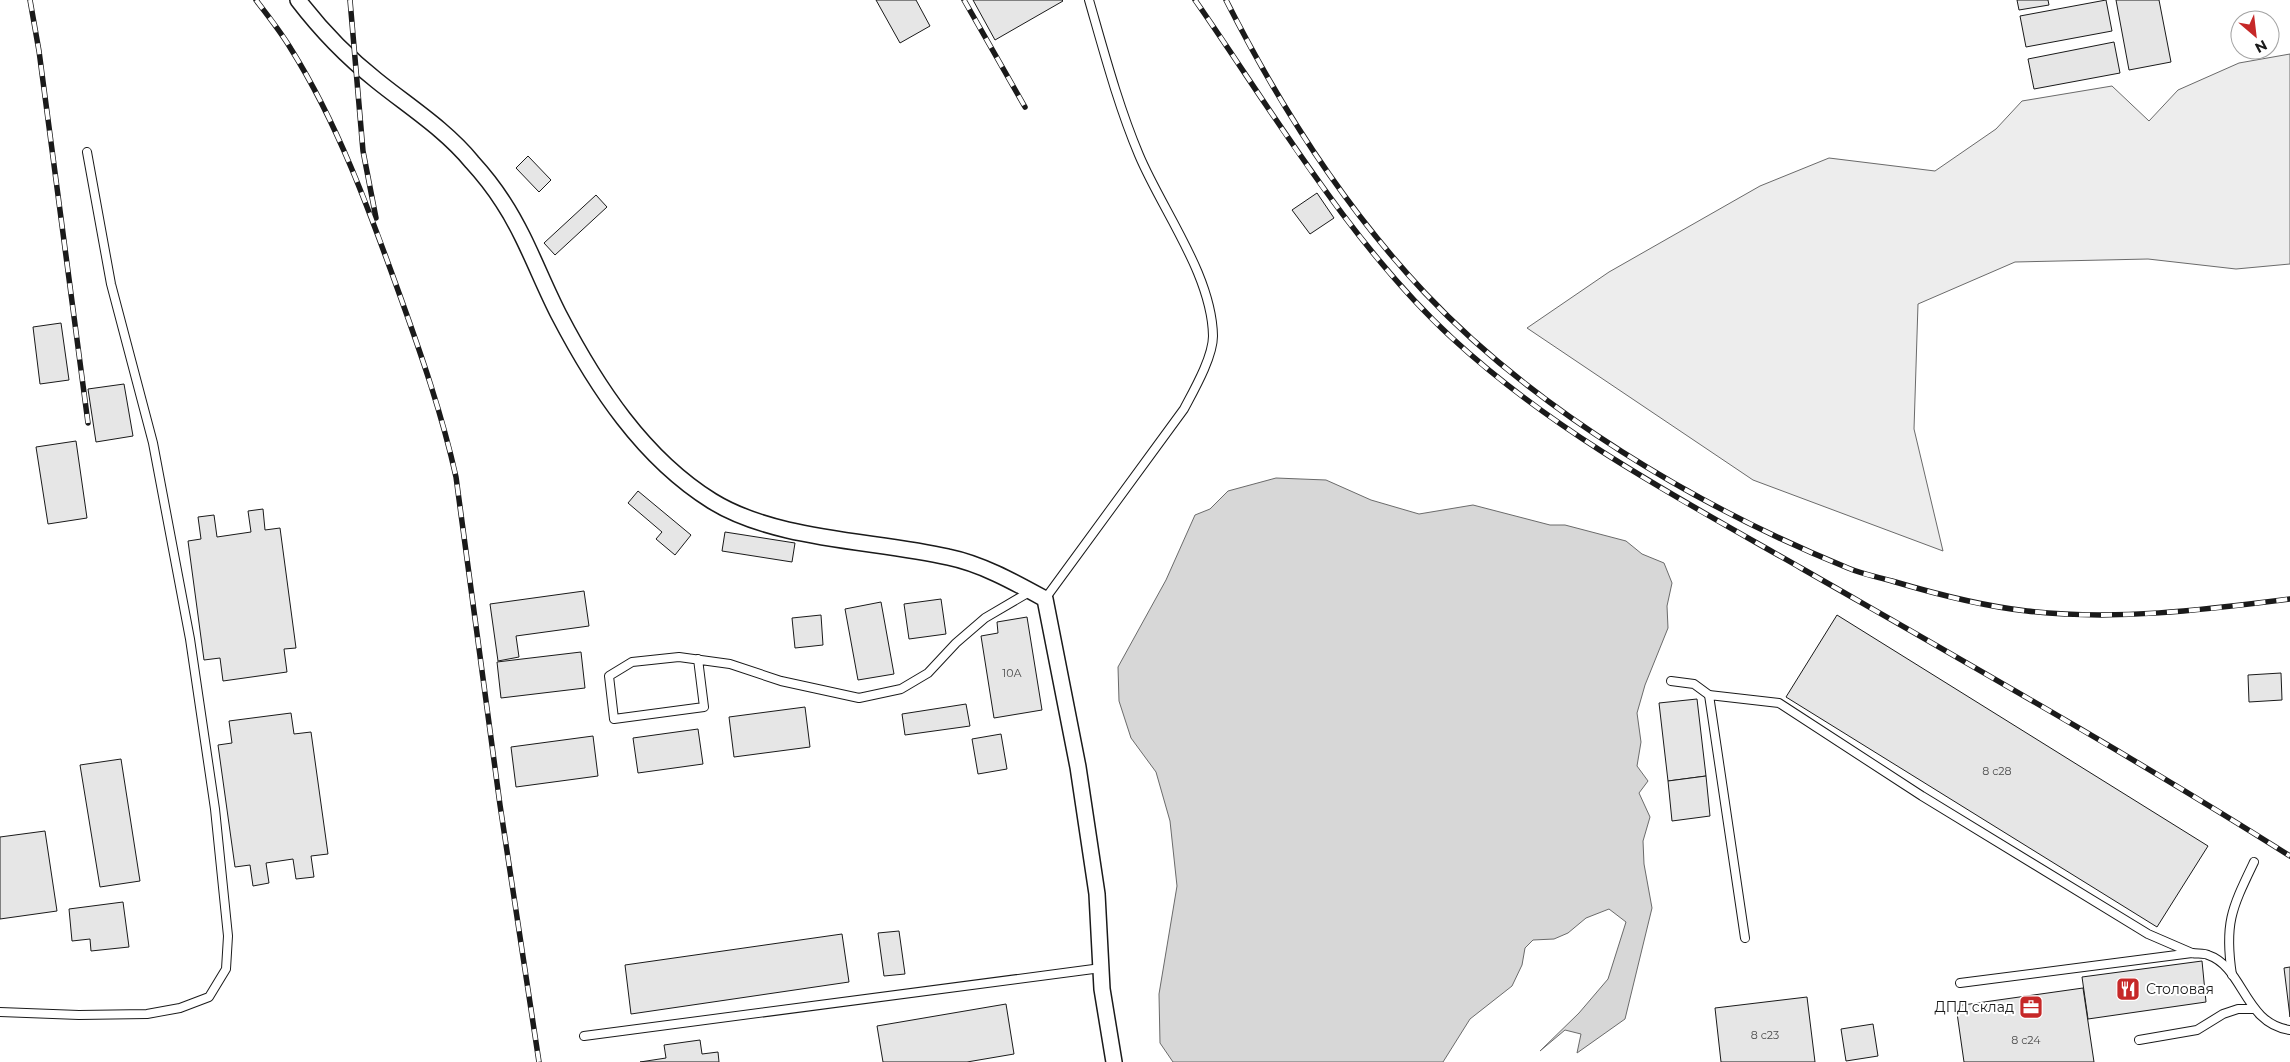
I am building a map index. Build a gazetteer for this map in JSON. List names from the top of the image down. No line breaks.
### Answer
{"places":{"restaurant":["Столовая"],"office":["ДПД склад"]},"house_numbers":["10А","8 с28","8 с23","8 с24"],"north":"bottom right"}
